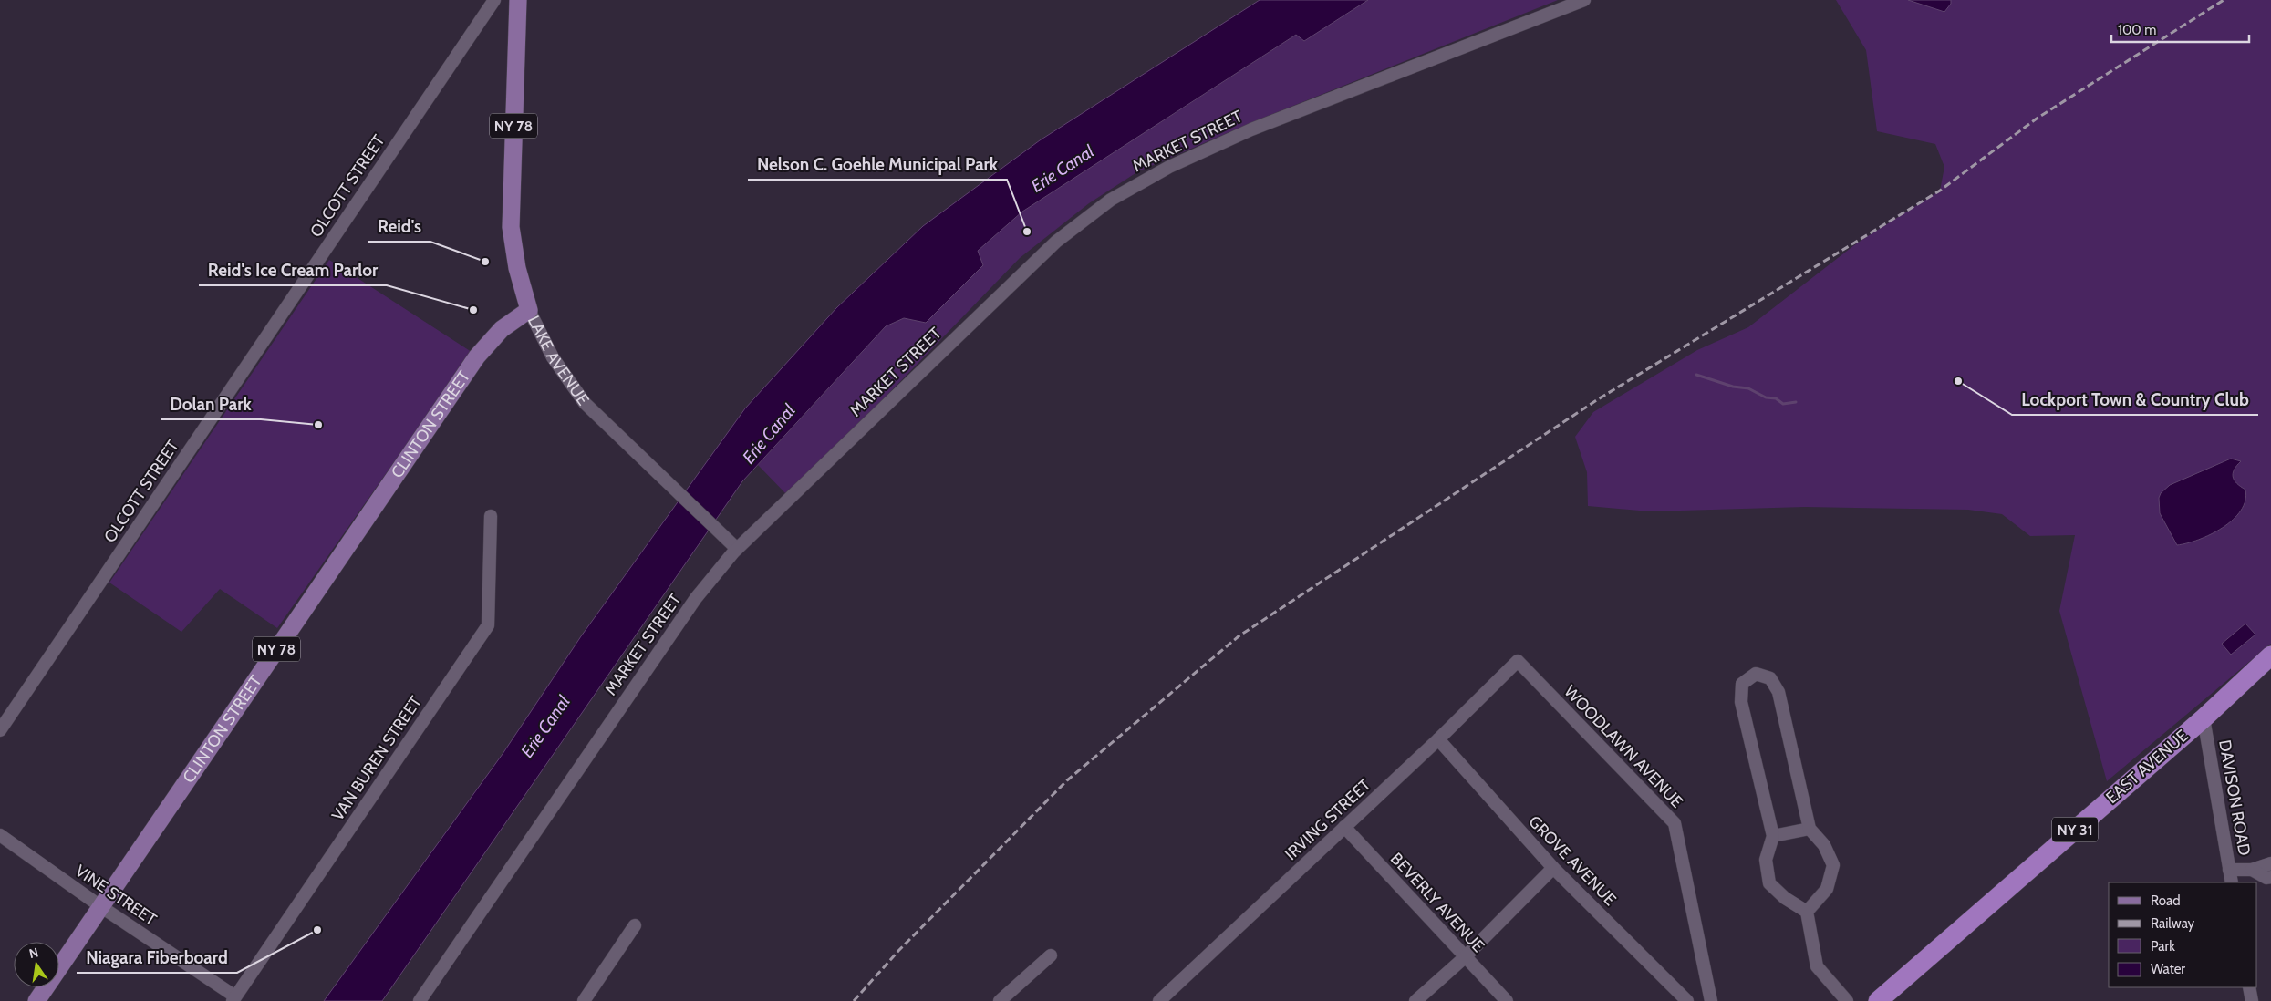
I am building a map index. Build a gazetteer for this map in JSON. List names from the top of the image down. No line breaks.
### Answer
{"streets":{"highway":["EAST AVENUE","NY 31"],"main road":["NY 78","LAKE AVENUE","CLINTON STREET"],"street":["MARKET STREET","OLCOTT STREET","WOODLAWN AVENUE","VAN BUREN STREET","DAVISON ROAD","IRVING STREET","GROVE AVENUE","VINE STREET","BEVERLY AVENUE"]},"crossings":[["MARKET STREET","LAKE AVENUE"],["LAKE AVENUE","CLINTON STREET"],["CLINTON STREET","VINE STREET"],["WOODLAWN AVENUE","IRVING STREET"],["VAN BUREN STREET","VINE STREET"],["EAST AVENUE","DAVISON ROAD"],["IRVING STREET","GROVE AVENUE"],["IRVING STREET","BEVERLY AVENUE"]],"water":["Erie Canal"],"places":["Nelson C. Goehle Municipal Park","Reid's","Reid's Ice Cream Parlor","Lockport Town & Country Club","Dolan Park","Niagara Fiberboard"],"legend":["Road","Railway","Park","Water"],"scale_bar":"100 m","north":"top"}
